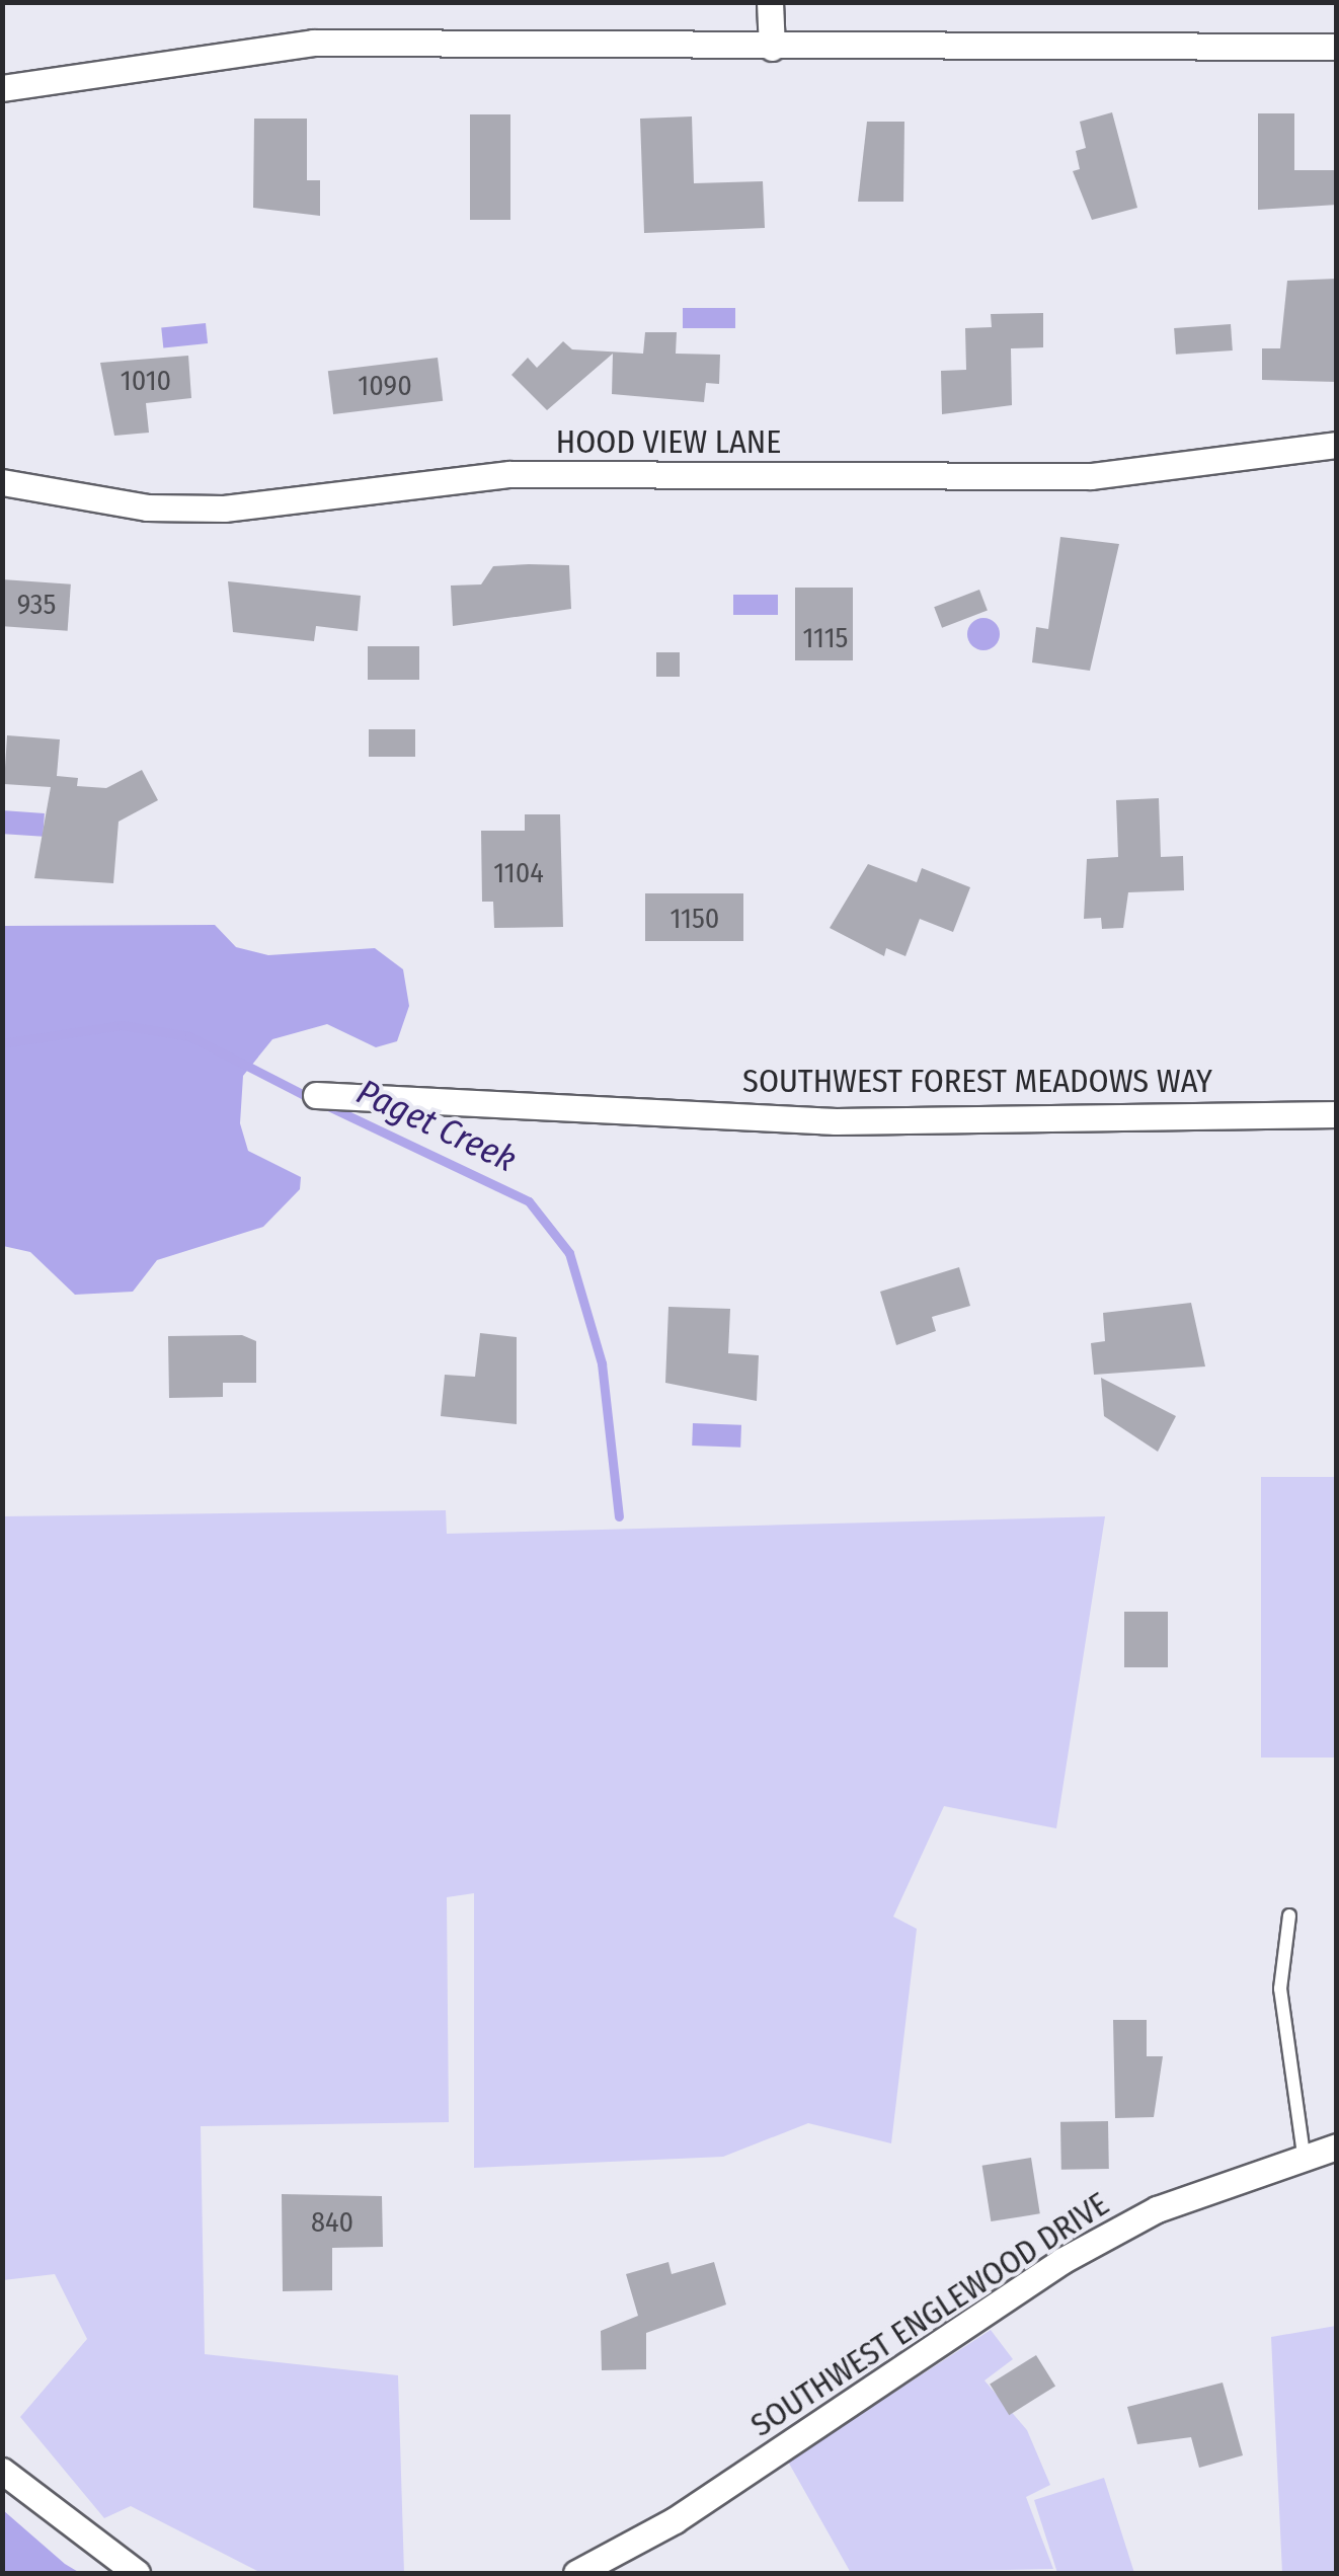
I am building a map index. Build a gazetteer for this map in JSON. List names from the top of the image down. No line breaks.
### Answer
{"streets":{"street":["HOOD VIEW LANE","SOUTHWEST FOREST MEADOWS WAY","SOUTHWEST ENGLEWOOD DRIVE"]},"water":["Paget Creek"],"house_numbers":["1010","1090","935","1115","1104","1150","840"]}
